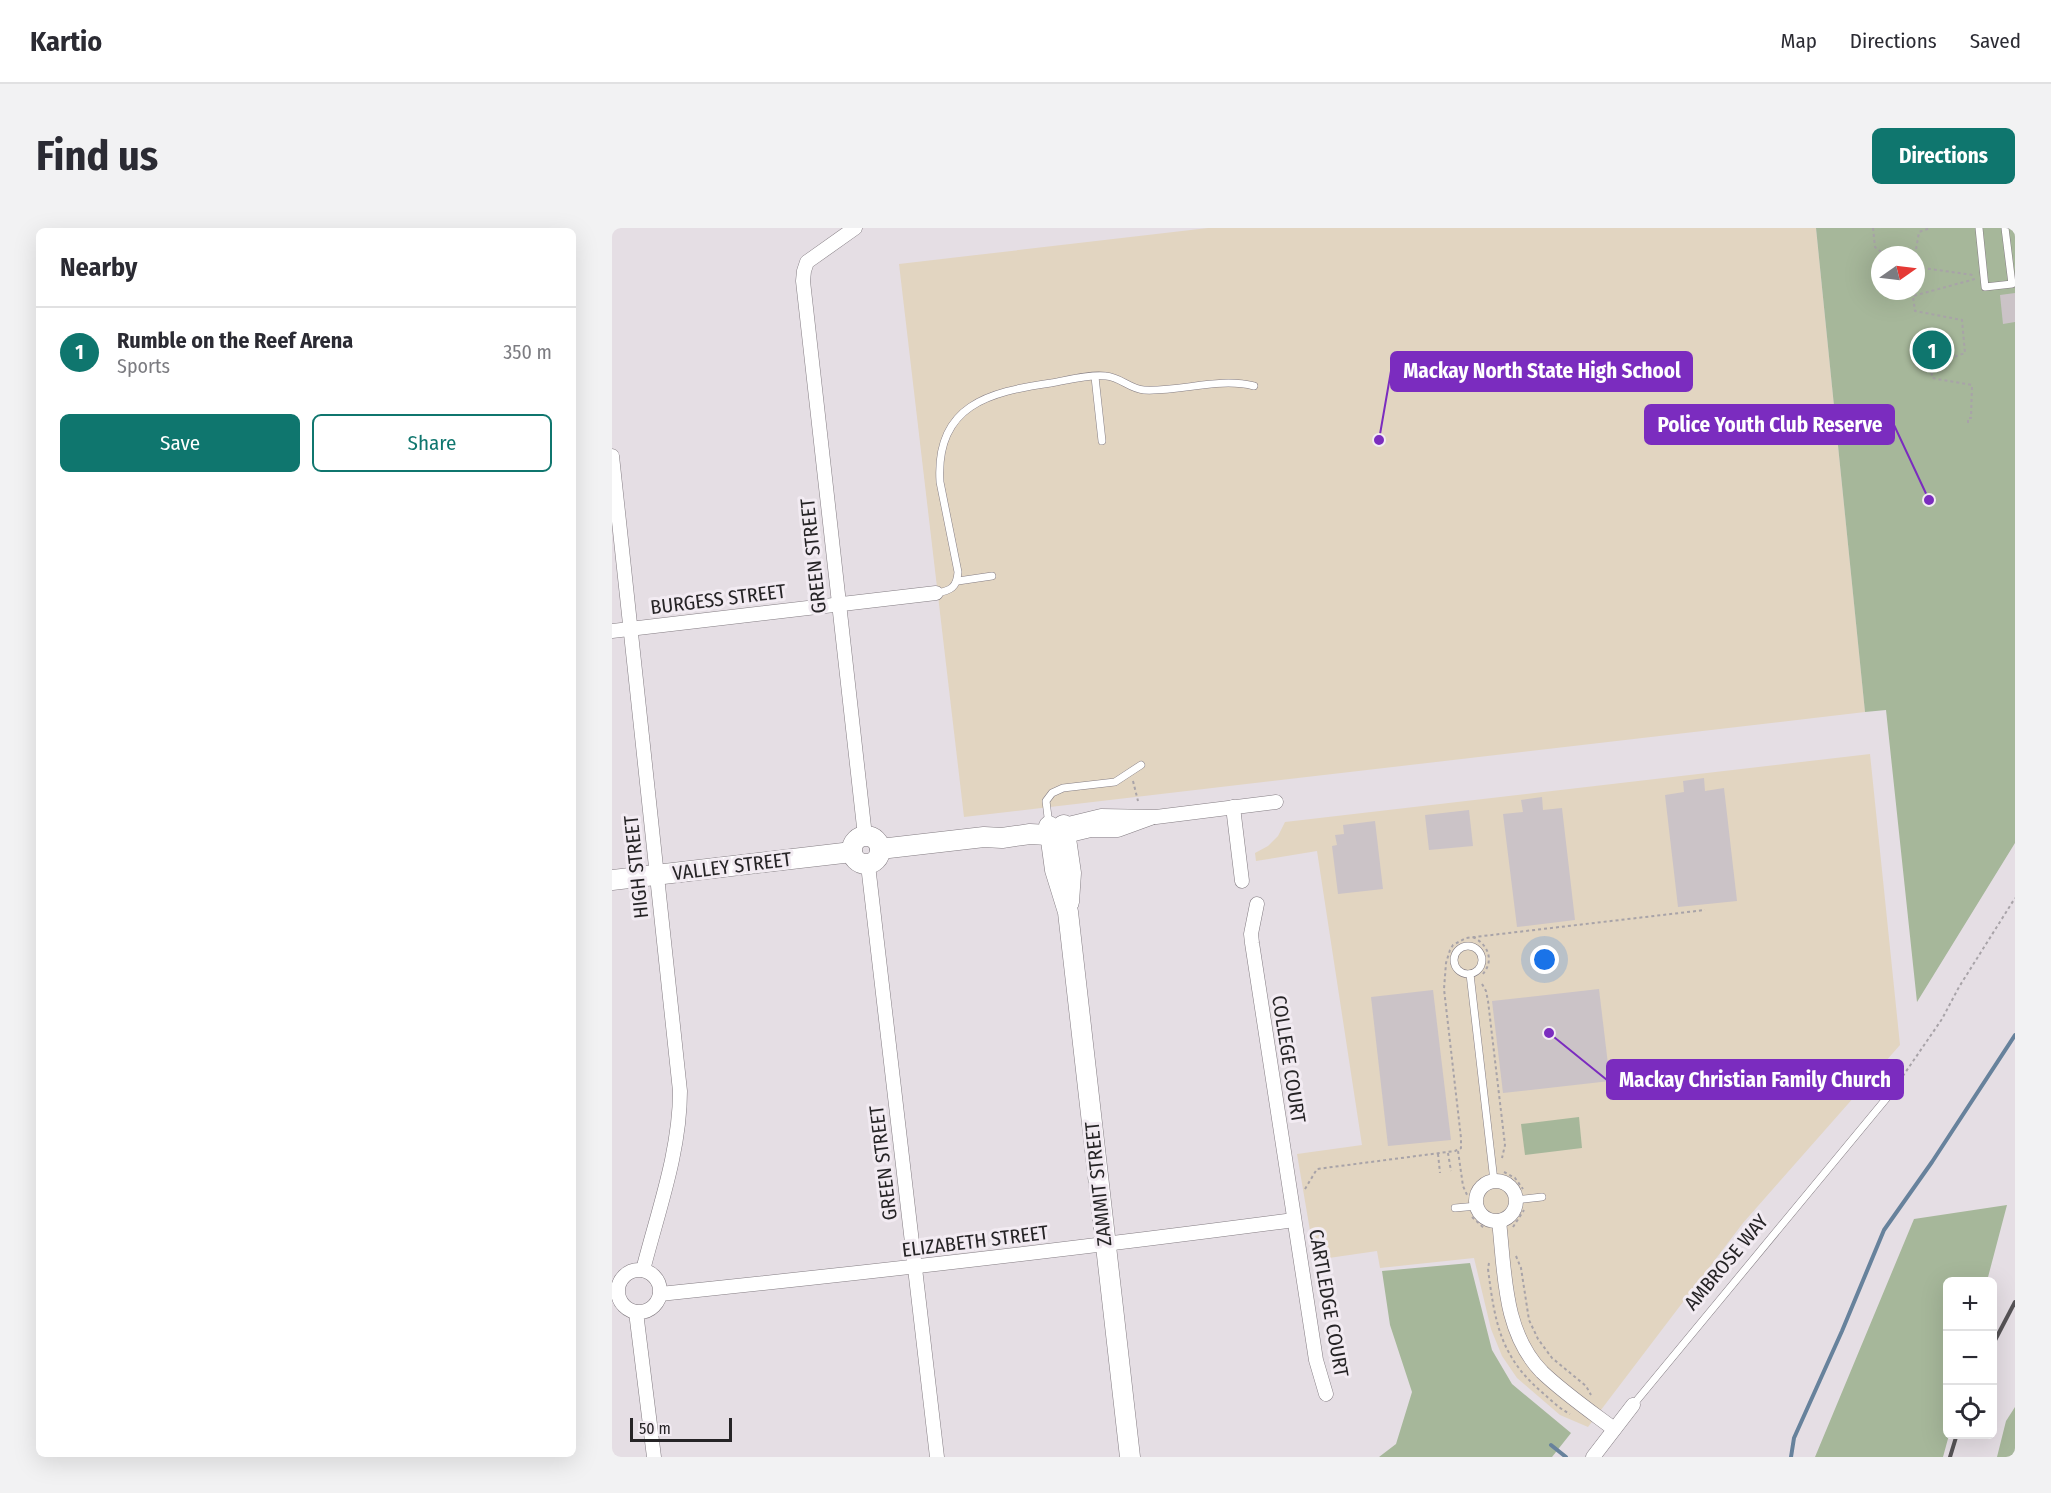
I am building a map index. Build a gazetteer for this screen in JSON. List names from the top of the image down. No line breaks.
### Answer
{"streets":{"street":["GREEN STREET","BURGESS STREET","VALLEY STREET","HIGH STREET","COLLEGE COURT","ZAMMIT STREET","ELIZABETH STREET","AMBROSE WAY","CARTLEDGE COURT"]},"crossings":[["GREEN STREET","BURGESS STREET"],["GREEN STREET","VALLEY STREET"],["GREEN STREET","ELIZABETH STREET"],["BURGESS STREET","HIGH STREET"],["VALLEY STREET","HIGH STREET"],["HIGH STREET","ELIZABETH STREET"],["COLLEGE COURT","ELIZABETH STREET"],["COLLEGE COURT","CARTLEDGE COURT"],["ZAMMIT STREET","ELIZABETH STREET"],["ELIZABETH STREET","CARTLEDGE COURT"]],"places":["Mackay North State High School","Police Youth Club Reserve","Mackay Christian Family Church"],"scale_bar":"50 m","north":"right","page":{"header":"Kartio","nav":["Map","Directions","Saved"],"buttons":["Directions",["Save","Share"]],"title":"Find us","heading":"Nearby","list":[{"mark":"1","name":"Rumble on the Reef Arena","note":"Sports","value":"350 m"}],"pins":"1","map_buttons":["+","−"],"scale":"50 m"}}
